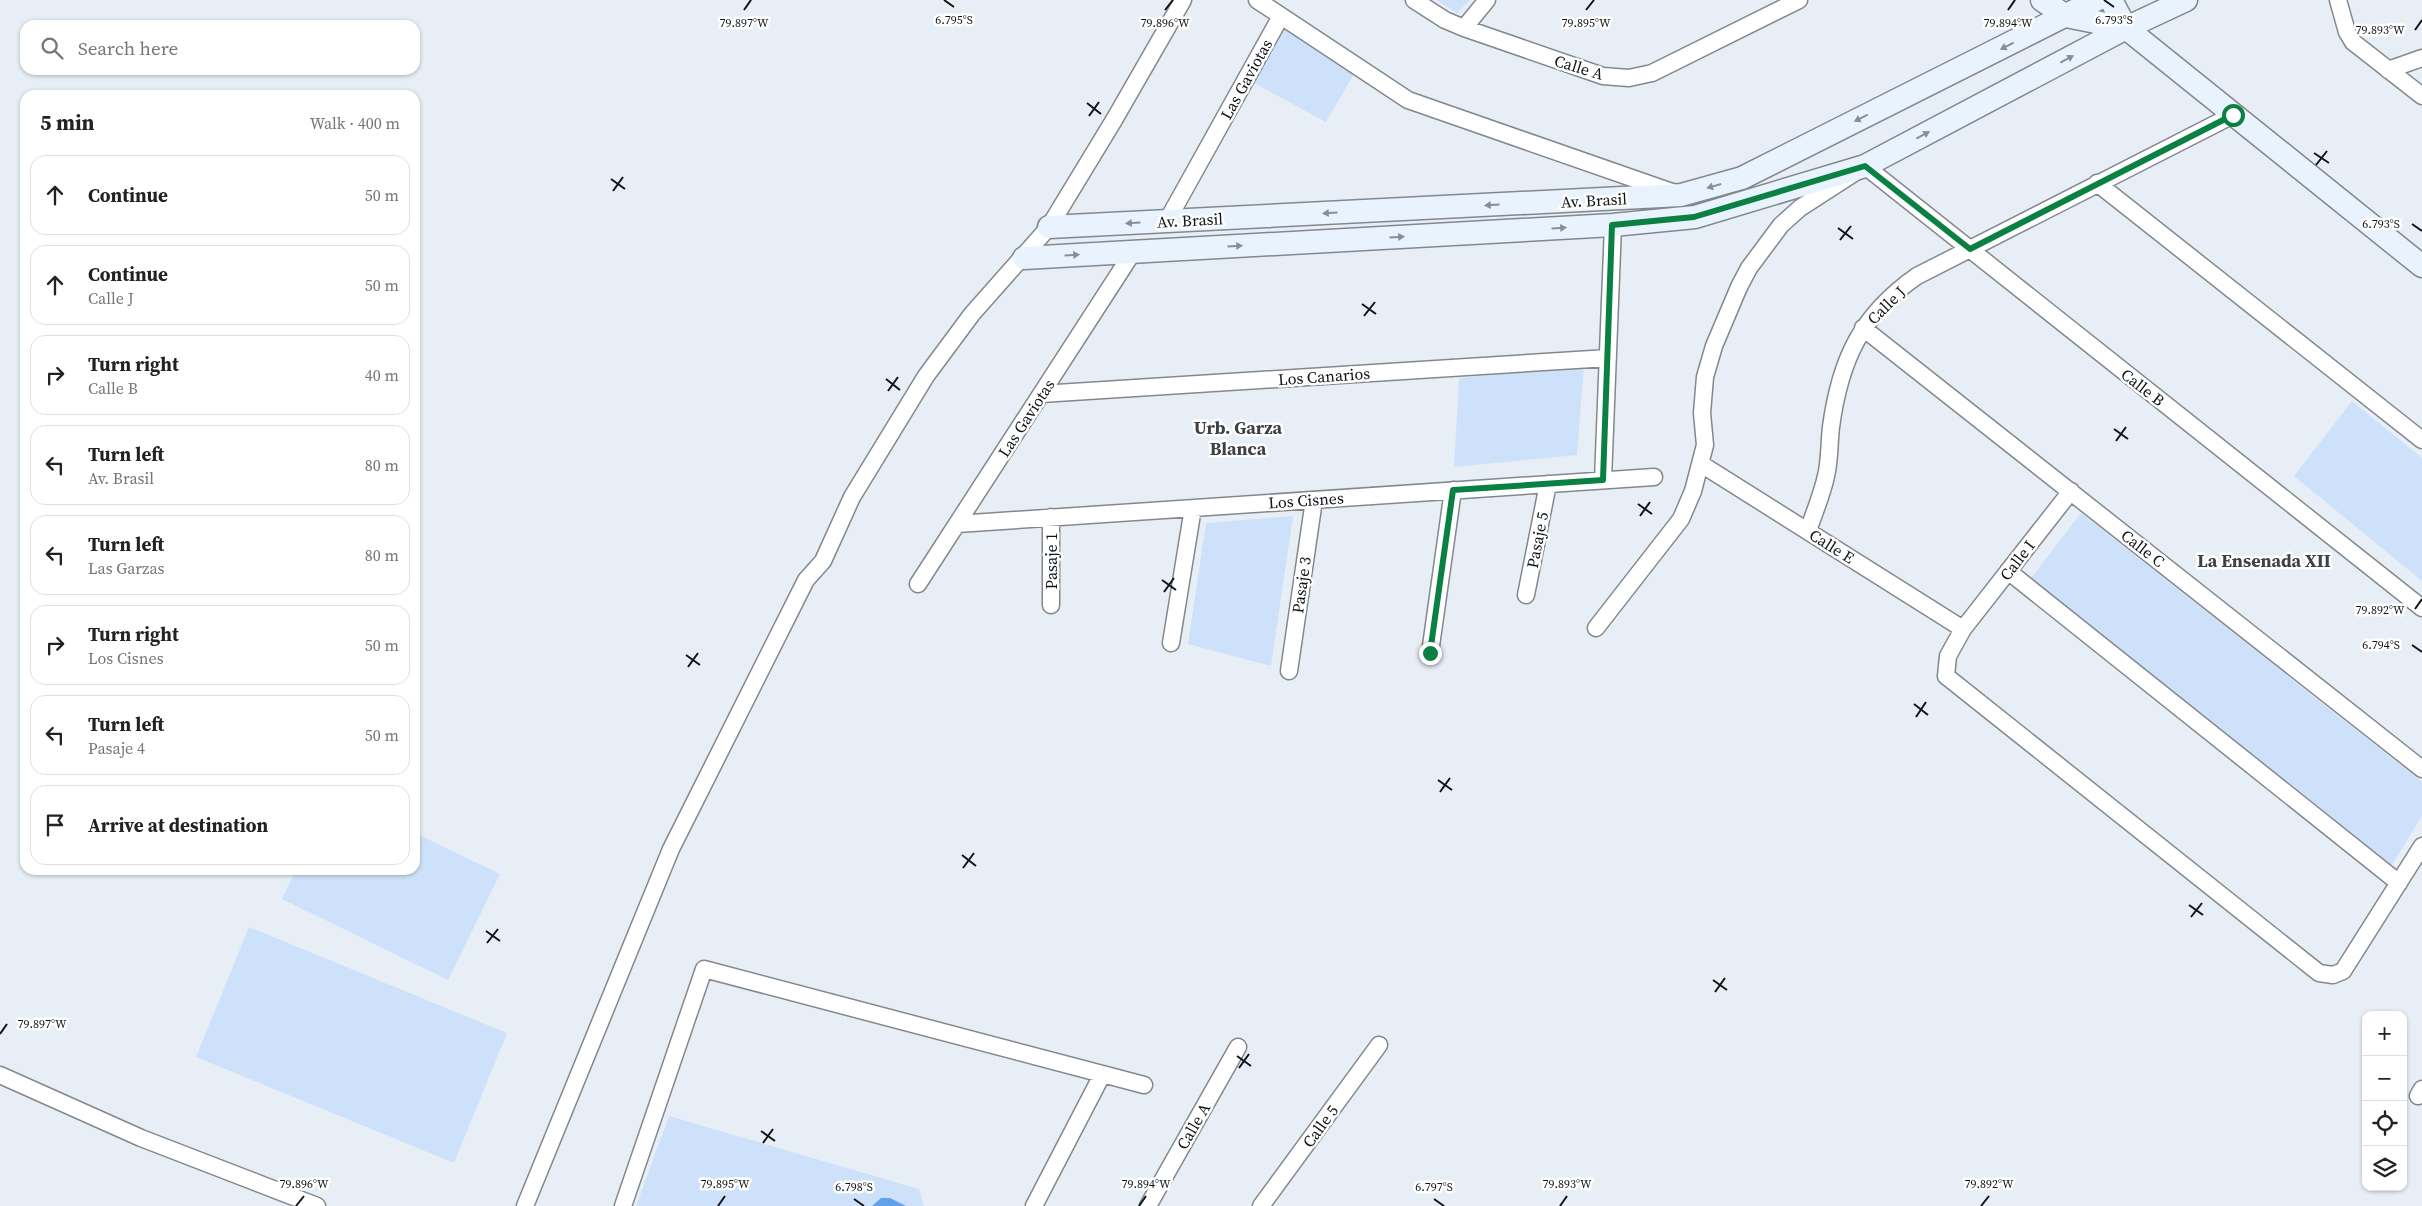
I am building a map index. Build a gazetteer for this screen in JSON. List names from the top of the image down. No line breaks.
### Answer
{"streets":{"street":["Calle A","Las Gaviotas","Av. Brasil","Calle J","Los Canarios","Calle B","Los Cisnes","Pasaje 5","Calle E","Calle C","Calle I","Pasaje 1","Pasaje 3","Calle 5"]},"crossings":[["Las Gaviotas","Av. Brasil"],["Las Gaviotas","Los Canarios"],["Las Gaviotas","Los Cisnes"],["Av. Brasil","Calle B"],["Calle J","Calle B"],["Calle J","Calle E"],["Calle J","Calle C"],["Los Cisnes","Pasaje 5"],["Los Cisnes","Pasaje 1"],["Los Cisnes","Pasaje 3"],["Calle E","Calle I"],["Calle C","Calle I"]],"districts":["Urb. Garza Blanca","La Ensenada XII"],"page":{"search":"Search here","heading":["5 min","Walk · 400 m"],"list":[["Continue","50 m"],["Continue","Calle J","50 m"],["Turn right","Calle B","40 m"],["Turn left","Av. Brasil","80 m"],["Turn left","Las Garzas","80 m"],["Turn right","Los Cisnes","50 m"],["Turn left","Pasaje 4","50 m"],"Arrive at destination"],"map_buttons":["+","−"]},"coordinates":["6.795°S","6.793°S","79.897°W","79.896°W","79.895°W","79.894°W","79.893°W","79.892°W","6.794°S","6.798°S","6.797°S"]}
